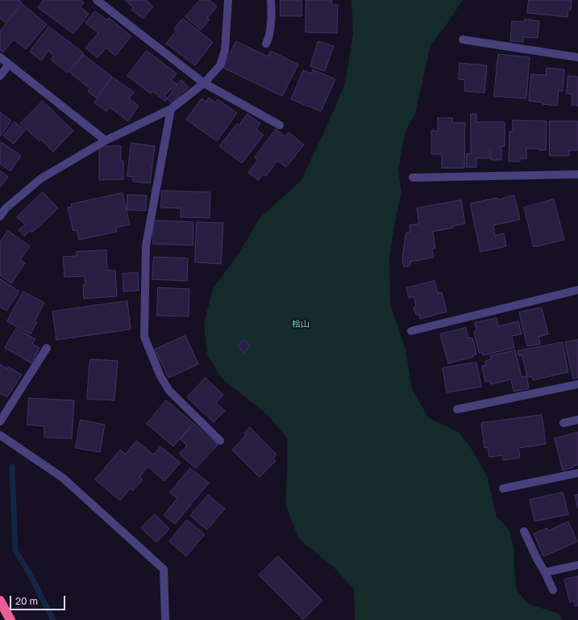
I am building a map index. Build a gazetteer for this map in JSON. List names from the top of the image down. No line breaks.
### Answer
{"parks":["桧山"],"scale_bar":"20 m"}
